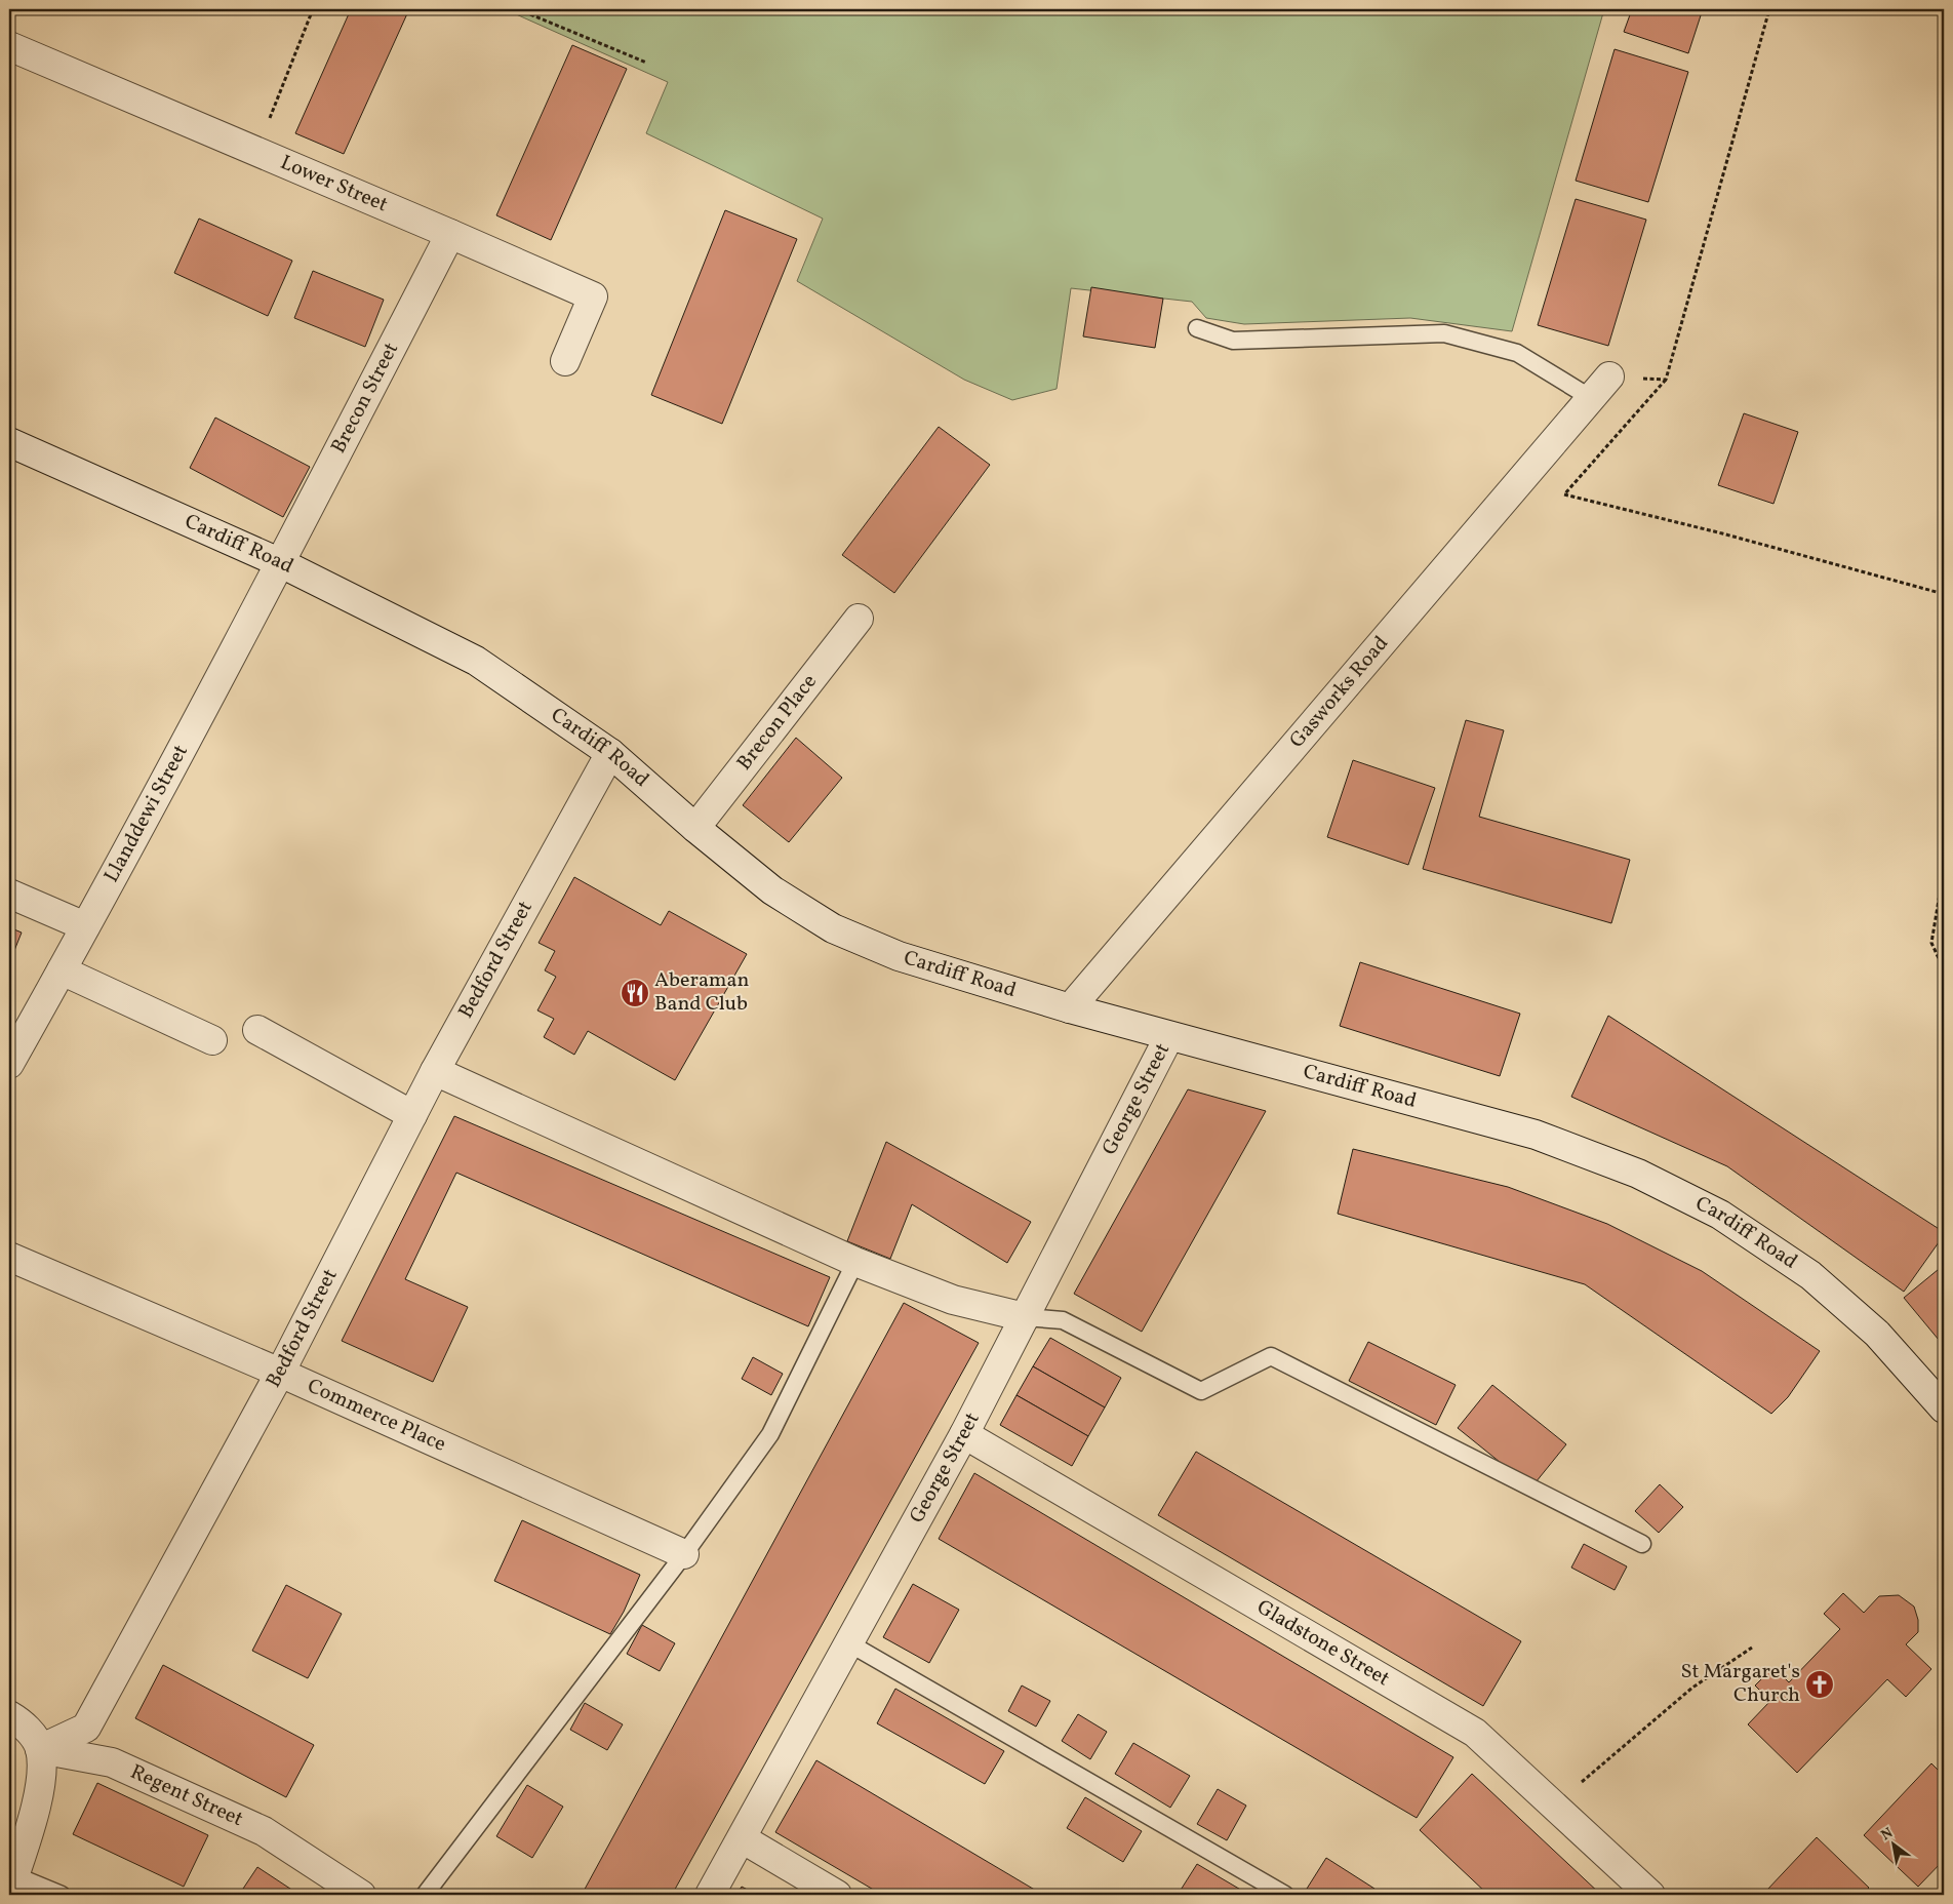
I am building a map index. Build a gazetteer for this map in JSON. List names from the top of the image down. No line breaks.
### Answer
{"streets":{"street":["Lower Street","Brecon Street","Cardiff Road","Gasworks Road","Brecon Place","Llanddewi Street","Bedford Street","George Street","Commerce Place","Gladstone Street","Regent Street"]},"crossings":[["Lower Street","Brecon Street"],["Brecon Street","Cardiff Road"],["Brecon Street","Llanddewi Street"],["Cardiff Road","Gasworks Road"],["Cardiff Road","Brecon Place"],["Cardiff Road","Llanddewi Street"],["Cardiff Road","Bedford Street"],["Cardiff Road","George Street"],["Bedford Street","Commerce Place"],["Bedford Street","Regent Street"],["George Street","Gladstone Street"]],"places":{"restaurant":["Aberaman Band Club"],"church":["St Margaret's Church"]},"north":"top left"}
